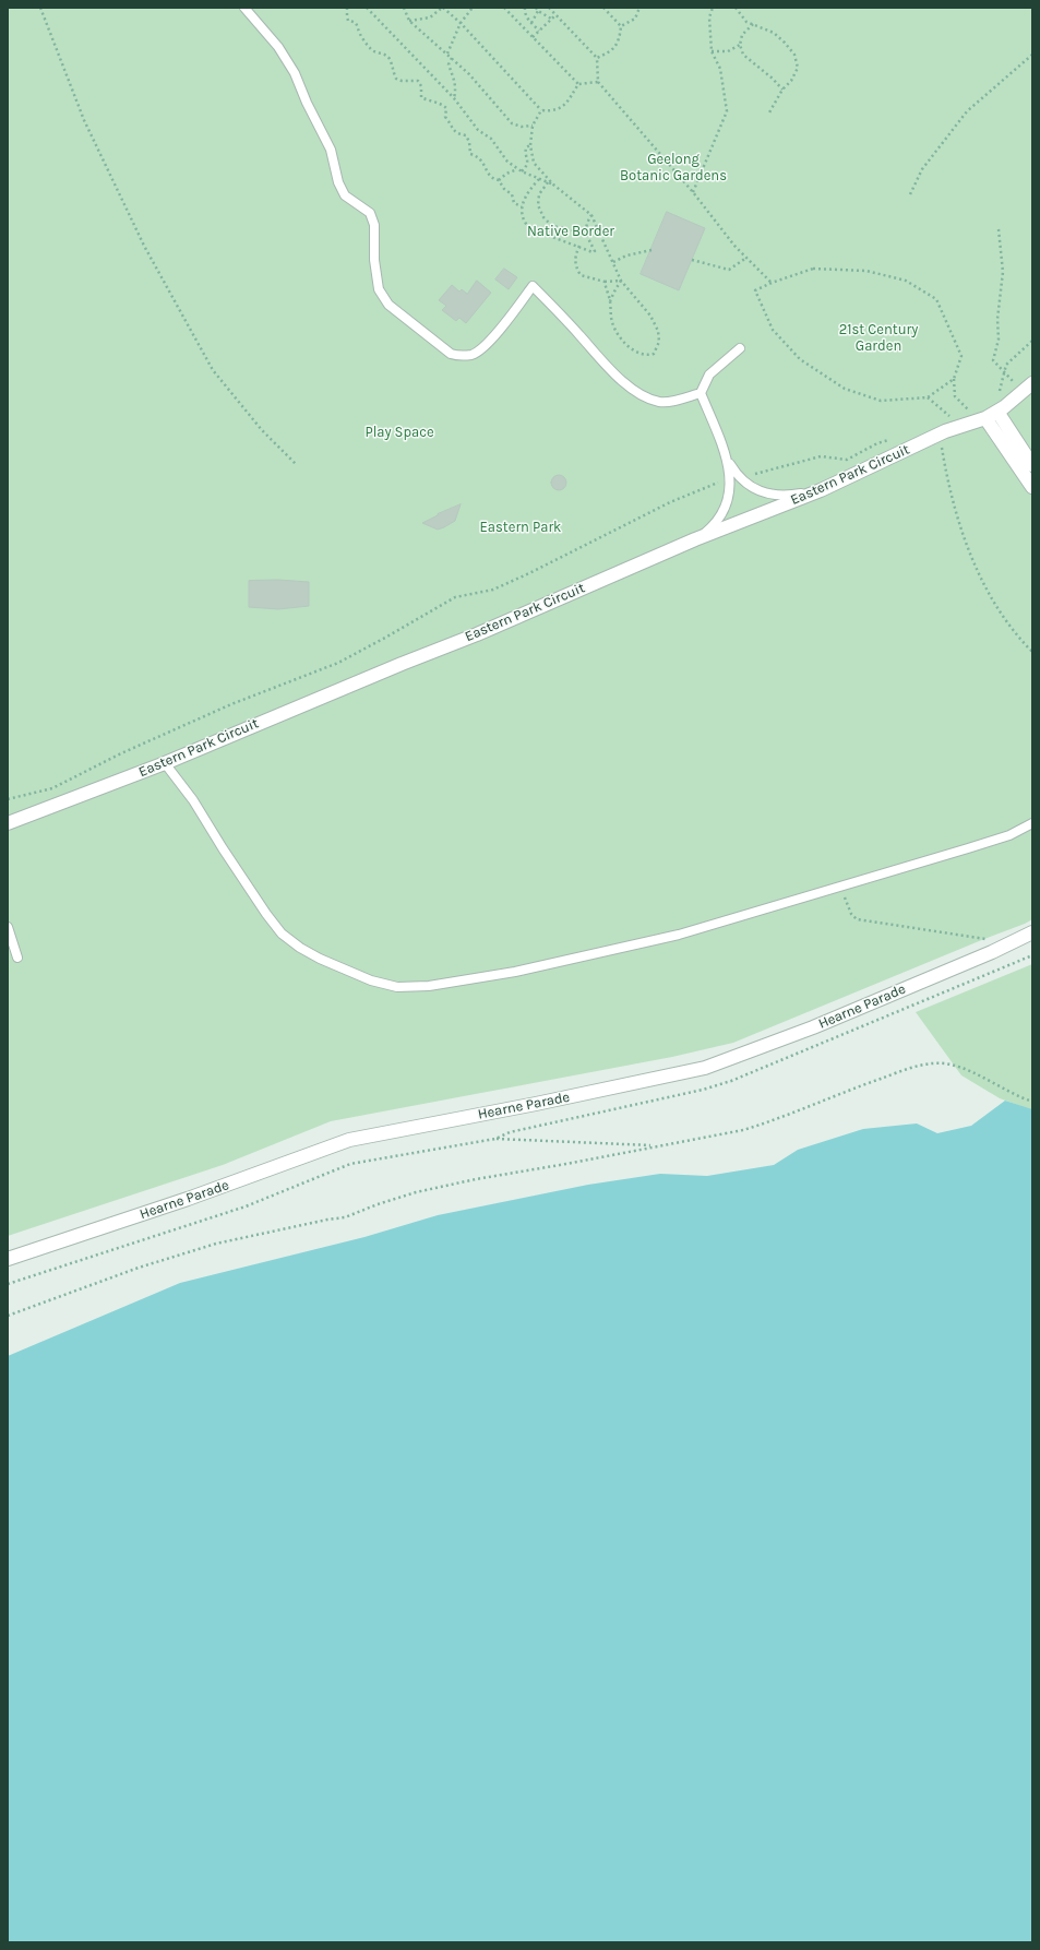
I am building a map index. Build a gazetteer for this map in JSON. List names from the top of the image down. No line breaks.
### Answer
{"streets":{"street":["Eastern Park Circuit","Hearne Parade"]},"parks":["Geelong Botanic Gardens","Native Border","21st Century Garden","Play Space","Eastern Park"]}
